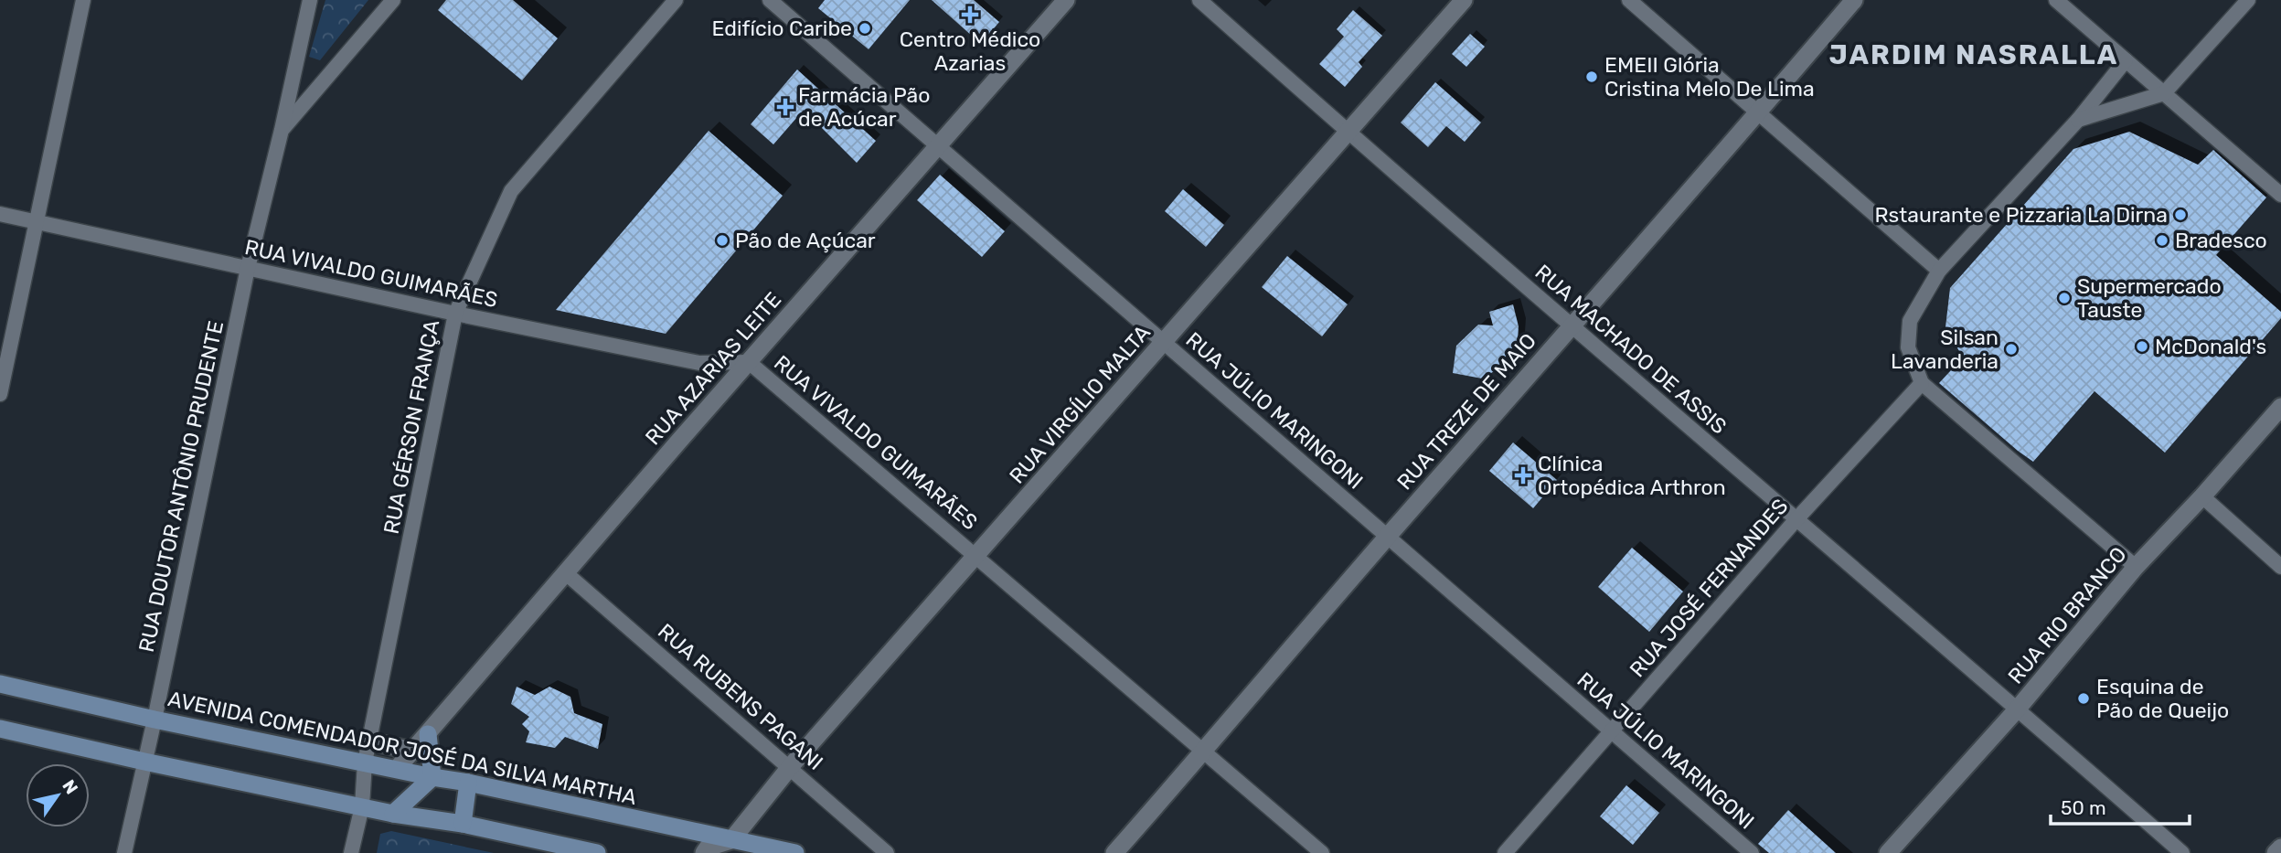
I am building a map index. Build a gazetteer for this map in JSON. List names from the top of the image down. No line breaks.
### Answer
{"streets":{"main road":["AVENIDA COMENDADOR JOSÉ DA SILVA MARTHA"],"street":["RUA VIVALDO GUIMARÃES","RUA MACHADO DE ASSIS","RUA AZARIAS LEITE","RUA VIRGÍLIO MALTA","RUA JÚLIO MARINGONI","RUA TREZE DE MAIO","RUA GÉRSON FRANÇA","RUA DOUTOR ANTÔNIO PRUDENTE","RUA JOSÉ FERNANDES","RUA RIO BRANCO","RUA RUBENS PAGANI"]},"crossings":[["RUA VIVALDO GUIMARÃES","RUA AZARIAS LEITE"],["RUA VIVALDO GUIMARÃES","RUA VIRGÍLIO MALTA"],["RUA VIVALDO GUIMARÃES","RUA TREZE DE MAIO"],["RUA VIVALDO GUIMARÃES","RUA GÉRSON FRANÇA"],["RUA VIVALDO GUIMARÃES","RUA DOUTOR ANTÔNIO PRUDENTE"],["RUA MACHADO DE ASSIS","RUA VIRGÍLIO MALTA"],["RUA MACHADO DE ASSIS","RUA TREZE DE MAIO"],["RUA MACHADO DE ASSIS","RUA JOSÉ FERNANDES"],["RUA MACHADO DE ASSIS","RUA RIO BRANCO"],["RUA AZARIAS LEITE","RUA JÚLIO MARINGONI"],["RUA AZARIAS LEITE","RUA RUBENS PAGANI"],["RUA AZARIAS LEITE","AVENIDA COMENDADOR JOSÉ DA SILVA MARTHA"],["RUA VIRGÍLIO MALTA","RUA JÚLIO MARINGONI"],["RUA VIRGÍLIO MALTA","RUA RUBENS PAGANI"],["RUA VIRGÍLIO MALTA","AVENIDA COMENDADOR JOSÉ DA SILVA MARTHA"],["RUA JÚLIO MARINGONI","RUA TREZE DE MAIO"],["RUA JÚLIO MARINGONI","RUA JOSÉ FERNANDES"],["RUA GÉRSON FRANÇA","AVENIDA COMENDADOR JOSÉ DA SILVA MARTHA"],["RUA DOUTOR ANTÔNIO PRUDENTE","AVENIDA COMENDADOR JOSÉ DA SILVA MARTHA"]],"districts":["JARDIM NASRALLA"],"places":{"health":["Centro Médico Azarias","Farmácia Pão de Acúcar","Clínica Ortopédica Arthron"],"other":["Edifício Caribe","EMEII Glória Cristina Melo De Lima","Rstaurante e Pizzaria La Dirna","Pão de Açúcar","Bradesco","Supermercado Tauste","McDonald's","Silsan Lavanderia","Esquina de Pão de Queijo"]},"scale_bar":"50 m","north":"top right"}
